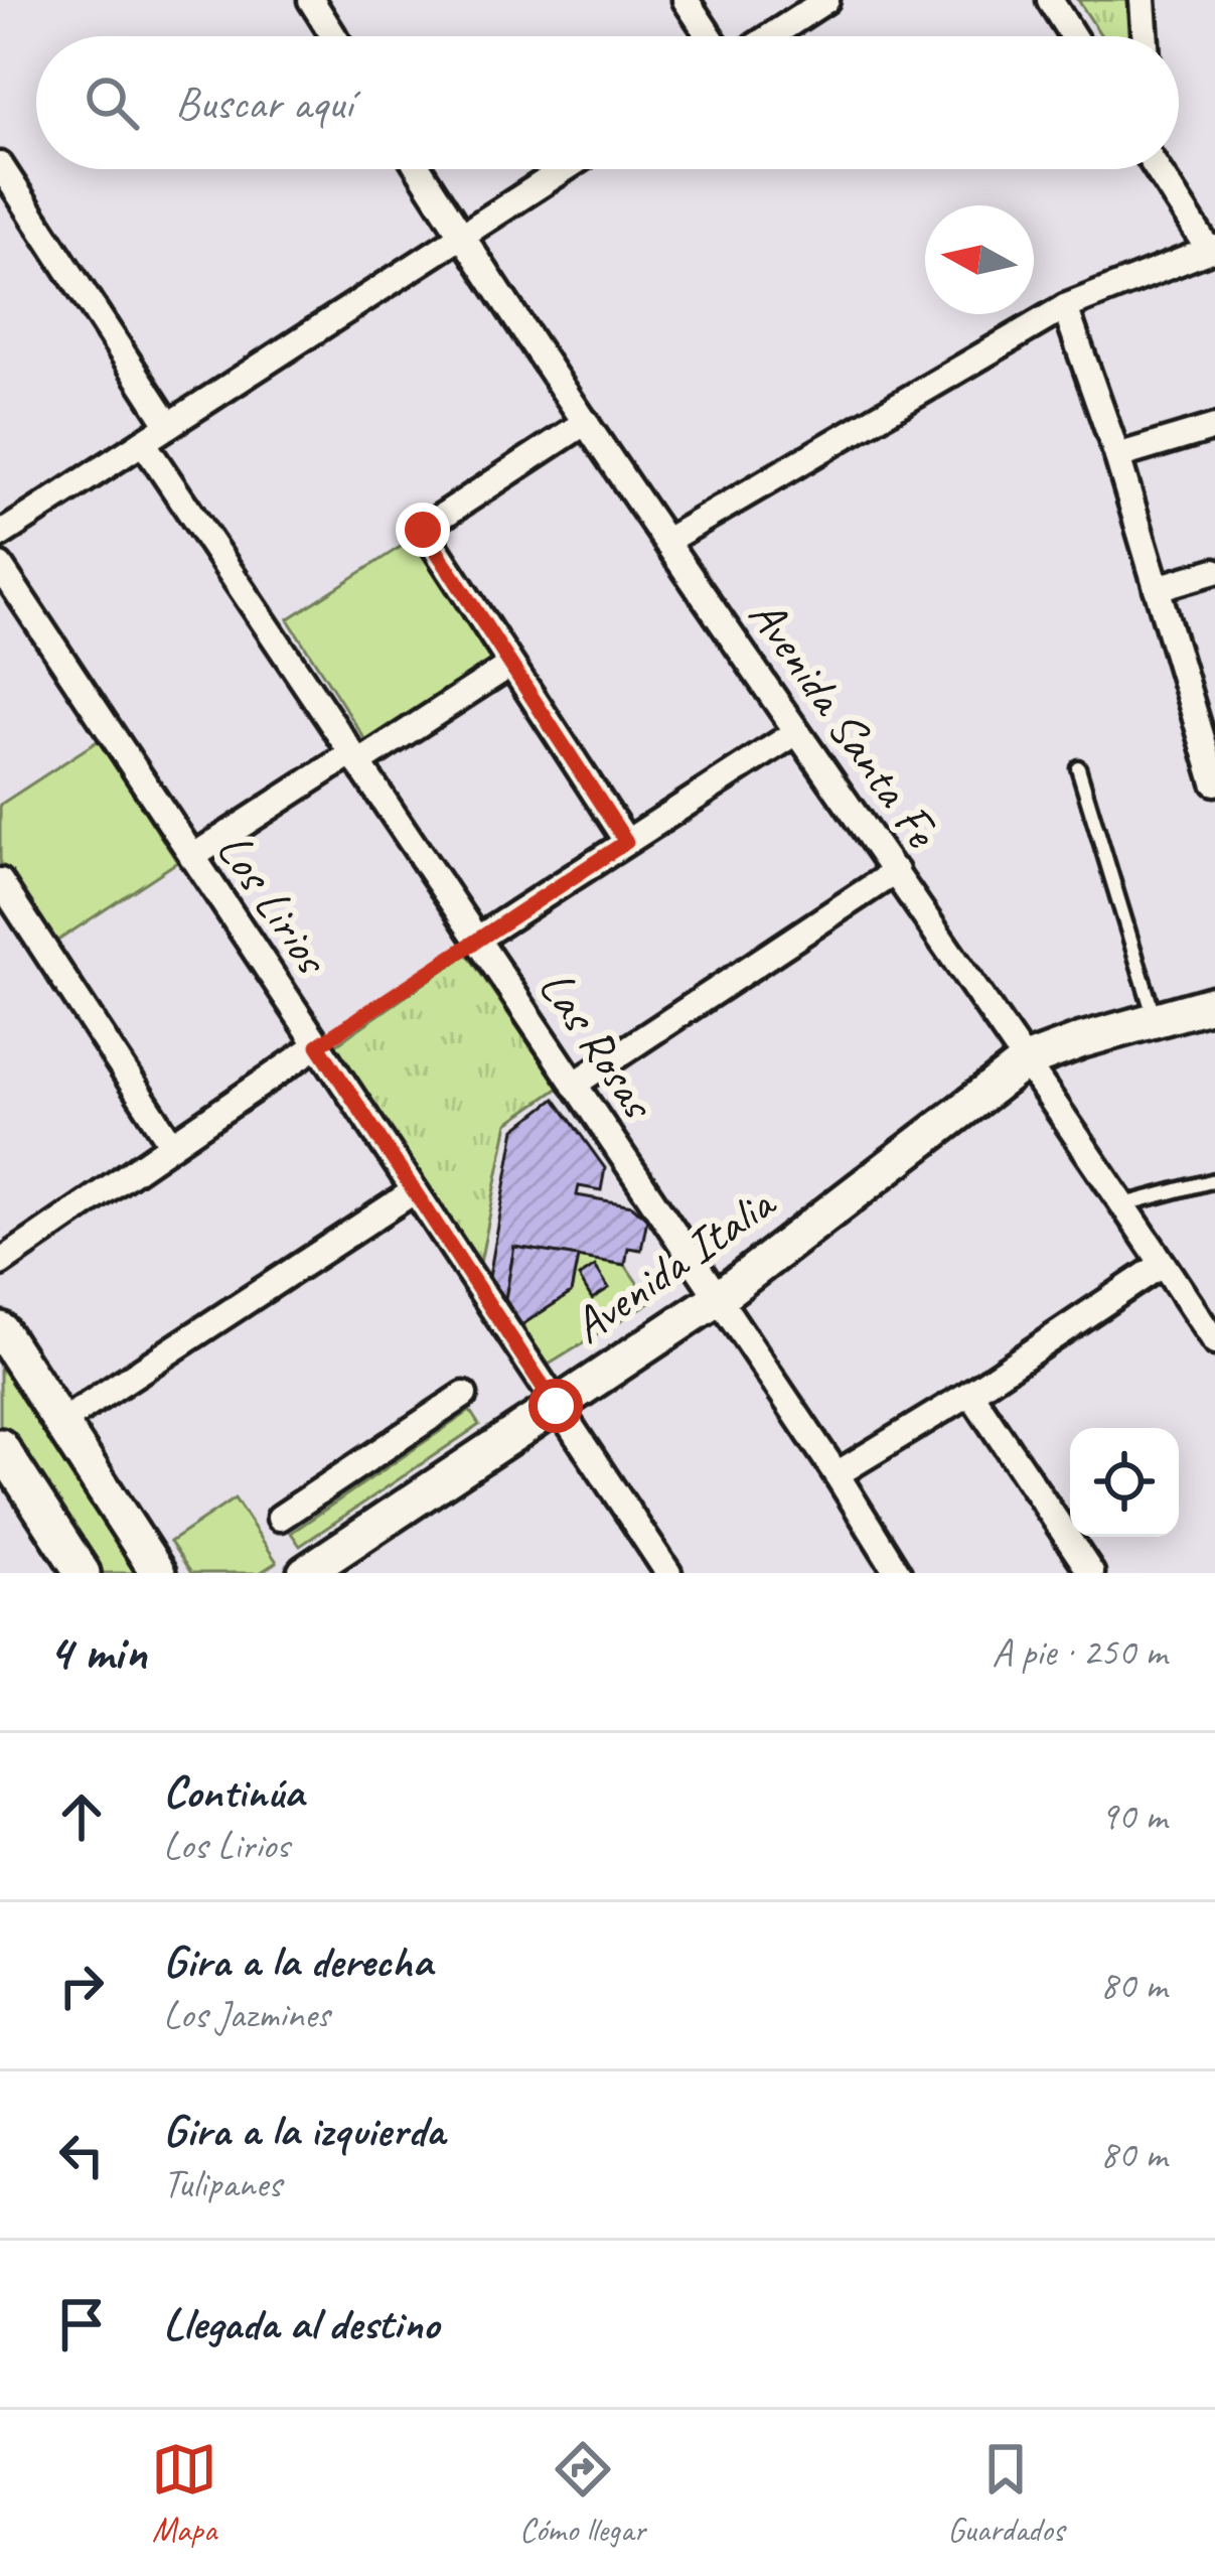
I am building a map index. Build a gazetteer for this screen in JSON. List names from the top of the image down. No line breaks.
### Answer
{"streets":{"street":["Avenida Santa Fe","Los Lirios","Las Rosas","Avenida Italia"]},"crossings":[["Avenida Santa Fe","Avenida Italia"],["Los Lirios","Avenida Italia"],["Las Rosas","Avenida Italia"]],"north":"left","page":{"search":"Buscar aquí","heading":["4 min","A pie · 250 m"],"list":[["Continúa","Los Lirios","90 m"],["Gira a la derecha","Los Jazmines","80 m"],["Gira a la izquierda","Tulipanes","80 m"],"Llegada al destino"],"nav":["Mapa","Cómo llegar","Guardados"]}}
